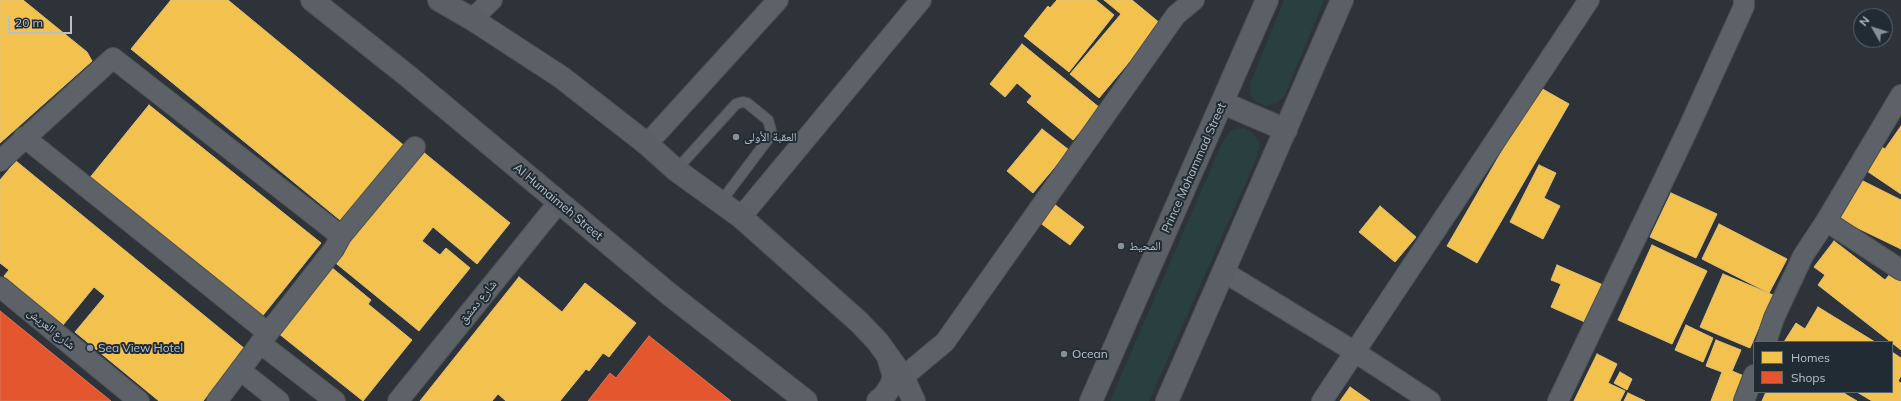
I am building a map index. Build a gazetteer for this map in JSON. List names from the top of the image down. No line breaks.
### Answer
{"streets":{"street":["Prince Mohammad Street","Al Humaimeh Street","شارع دمشق","شارع العريش"]},"crossings":[["Al Humaimeh Street","شارع دمشق"]],"places":["العقبة الأولى","المحيط","Sea View Hotel","Ocean"],"legend":["Homes","Shops"],"scale_bar":"20 m","north":"top left"}
